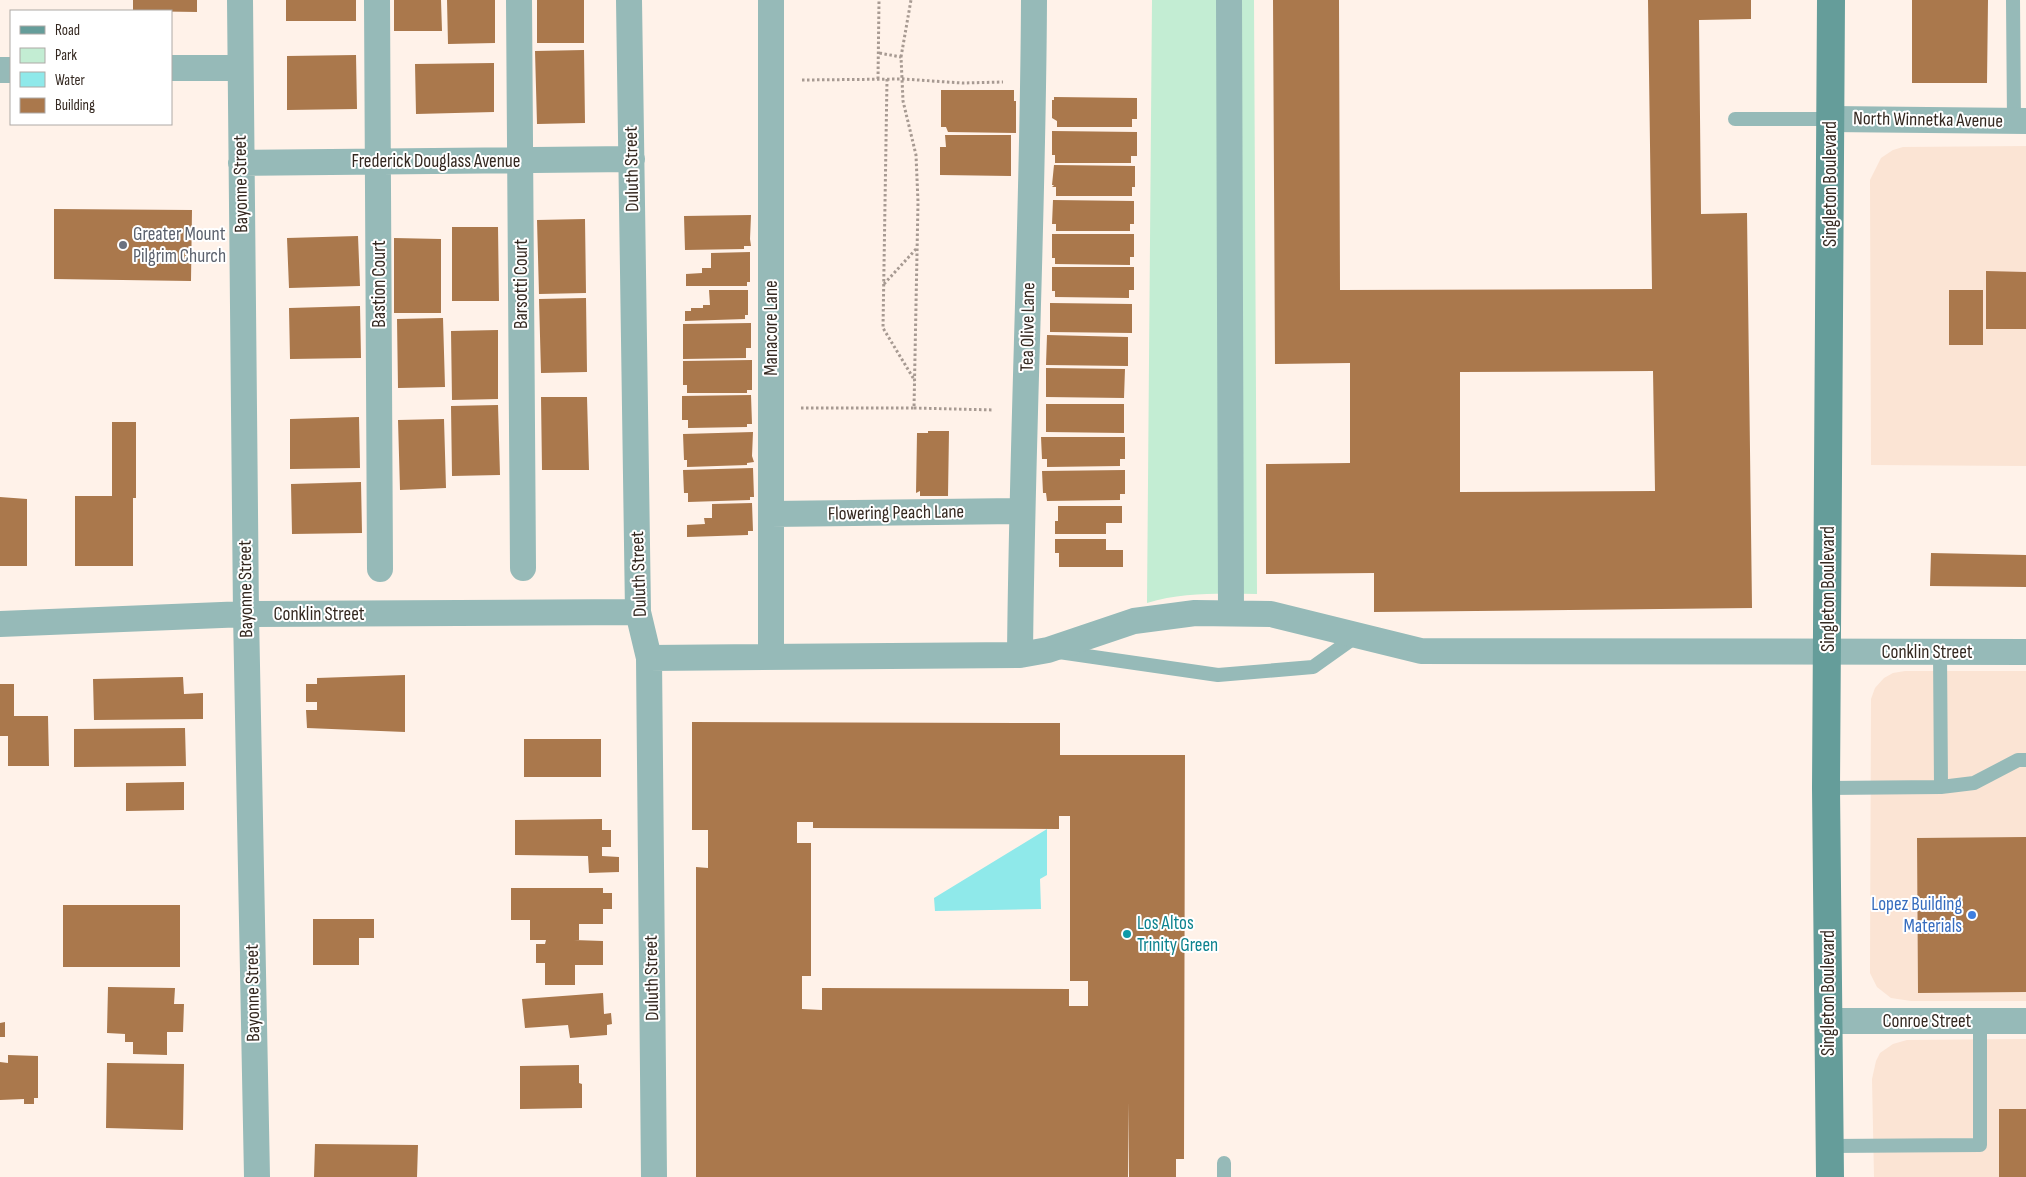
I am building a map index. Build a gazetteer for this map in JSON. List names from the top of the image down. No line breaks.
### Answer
{"streets":{"main road":["Singleton Boulevard"],"street":["North Winnetka Avenue","Frederick Douglass Avenue","Duluth Street","Bayonne Street","Bastion Court","Barsotti Court","Tea Olive Lane","Manacore Lane","Flowering Peach Lane","Conklin Street","Conroe Street"]},"crossings":[["North Winnetka Avenue","Singleton Boulevard"],["Frederick Douglass Avenue","Duluth Street"],["Frederick Douglass Avenue","Bayonne Street"],["Frederick Douglass Avenue","Bastion Court"],["Frederick Douglass Avenue","Barsotti Court"],["Duluth Street","Conklin Street"],["Bayonne Street","Conklin Street"],["Singleton Boulevard","Conklin Street"],["Singleton Boulevard","Conroe Street"],["Tea Olive Lane","Flowering Peach Lane"],["Tea Olive Lane","Conklin Street"],["Manacore Lane","Flowering Peach Lane"],["Manacore Lane","Conklin Street"]],"places":["Greater Mount Pilgrim Church","Lopez Building Materials","Los Altos Trinity Green"],"legend":["Road","Park","Water","Building"]}
